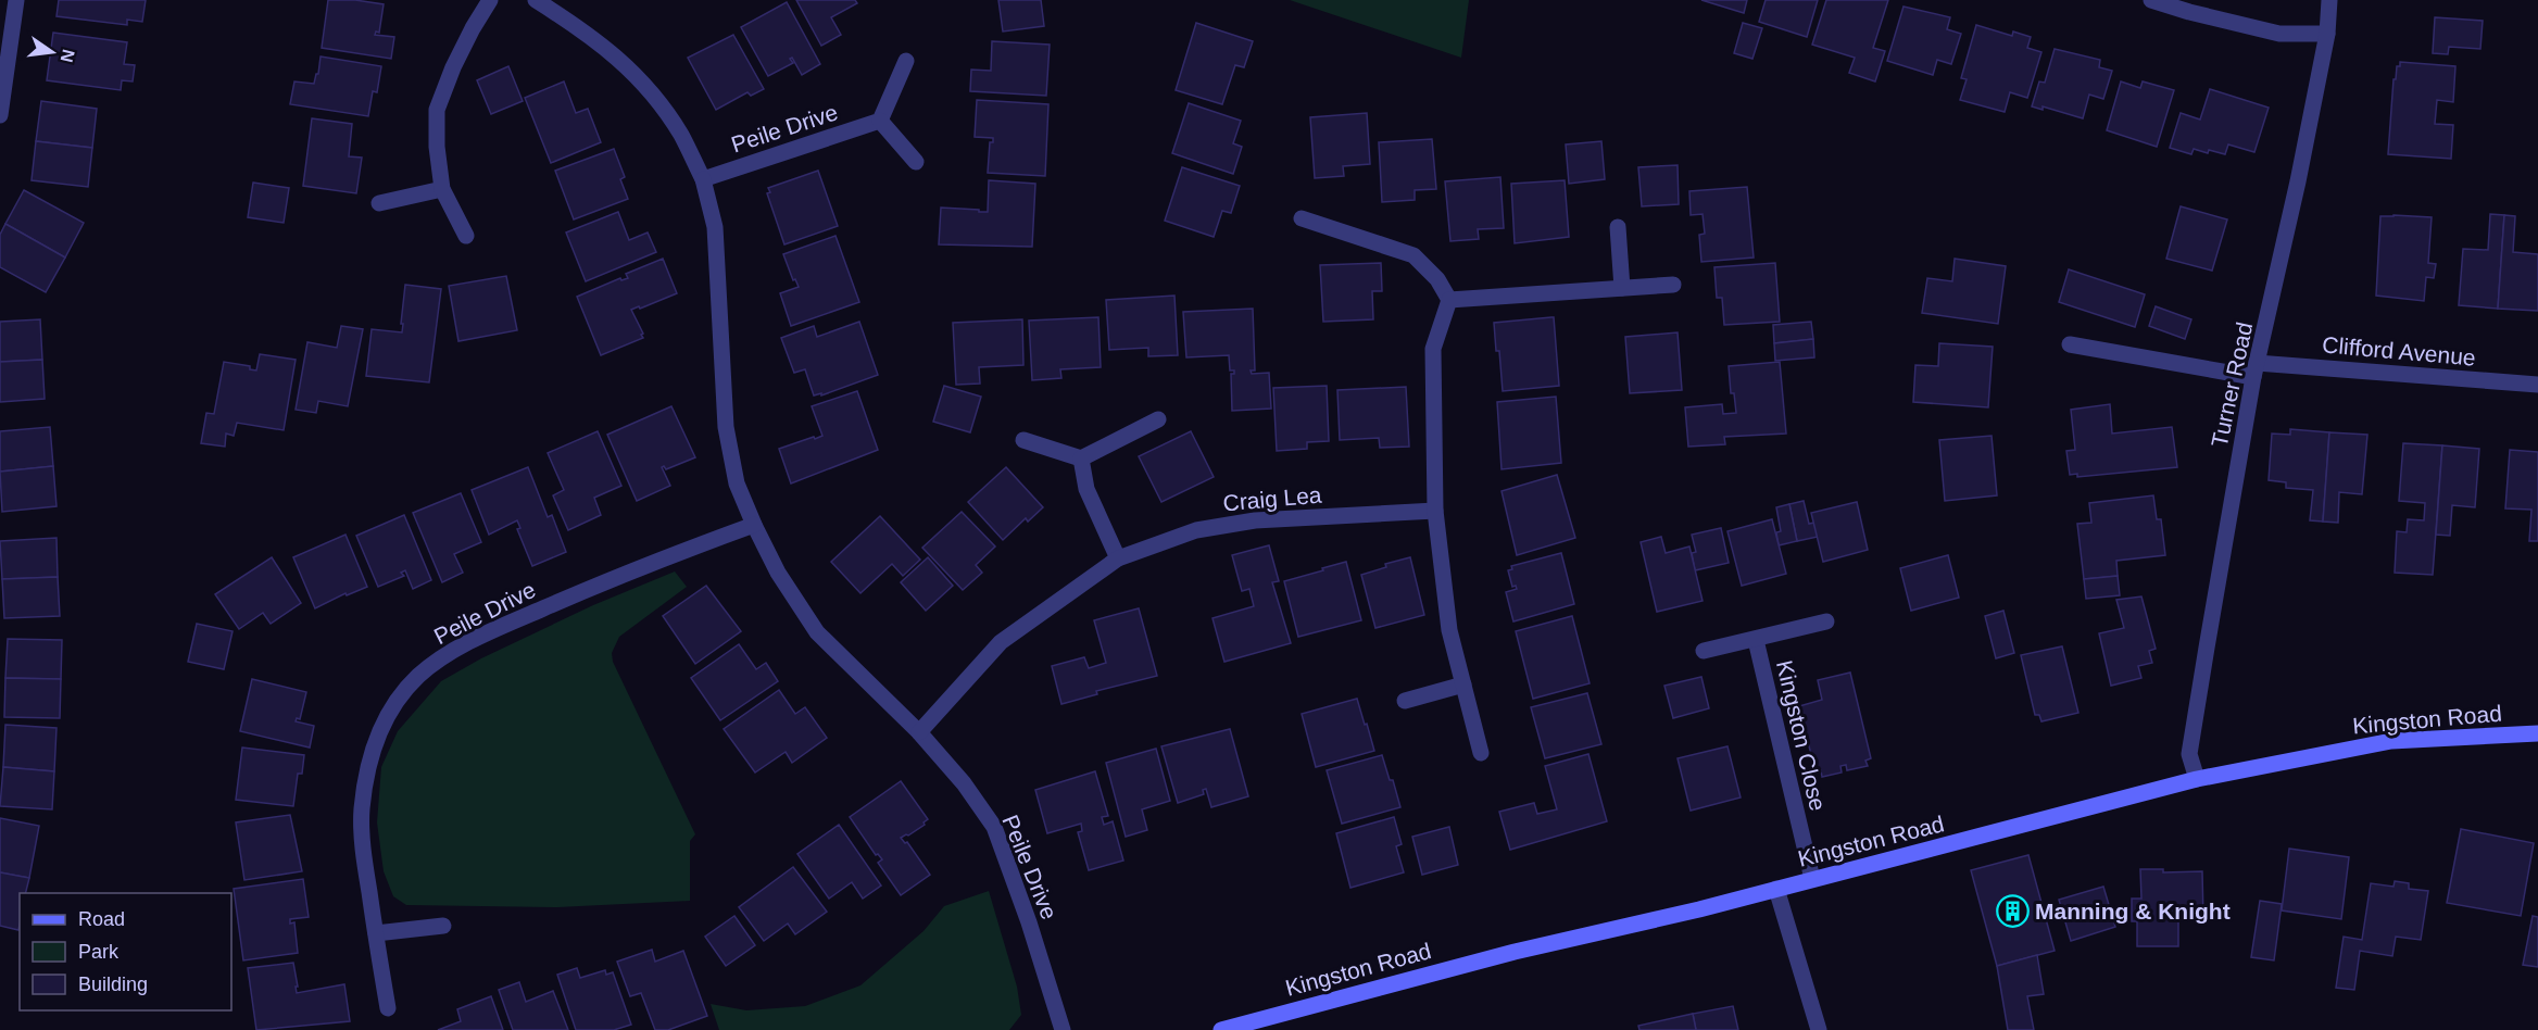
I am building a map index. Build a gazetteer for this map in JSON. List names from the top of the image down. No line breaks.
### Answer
{"streets":{"street":["Peile Drive","Clifford Avenue","Turner Road","Craig Lea","Kingston Road","Kingston Close"]},"crossings":[["Peile Drive","Craig Lea"],["Clifford Avenue","Turner Road"],["Turner Road","Kingston Road"],["Kingston Road","Kingston Close"]],"places":{"building":["Manning & Knight"]},"legend":["Road","Park","Building"],"north":"right"}
